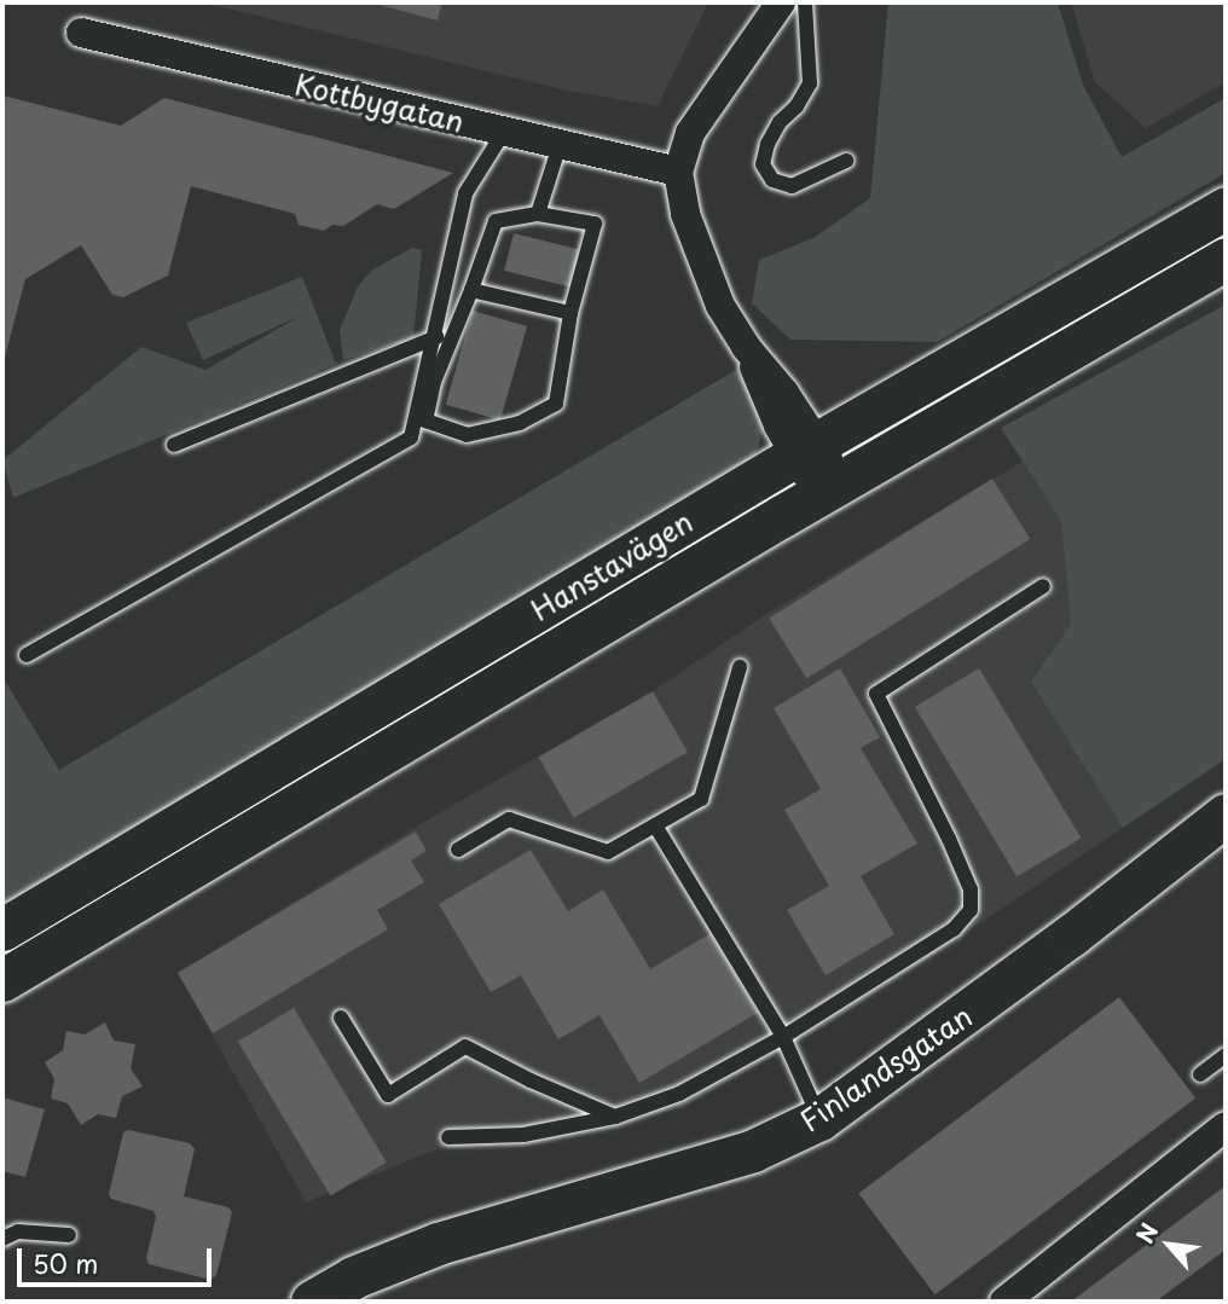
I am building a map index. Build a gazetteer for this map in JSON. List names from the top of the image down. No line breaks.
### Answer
{"streets":{"main road":["Hanstavägen","Finlandsgatan"],"street":["Kottbygatan"]},"scale_bar":"50 m","north":"top left"}
